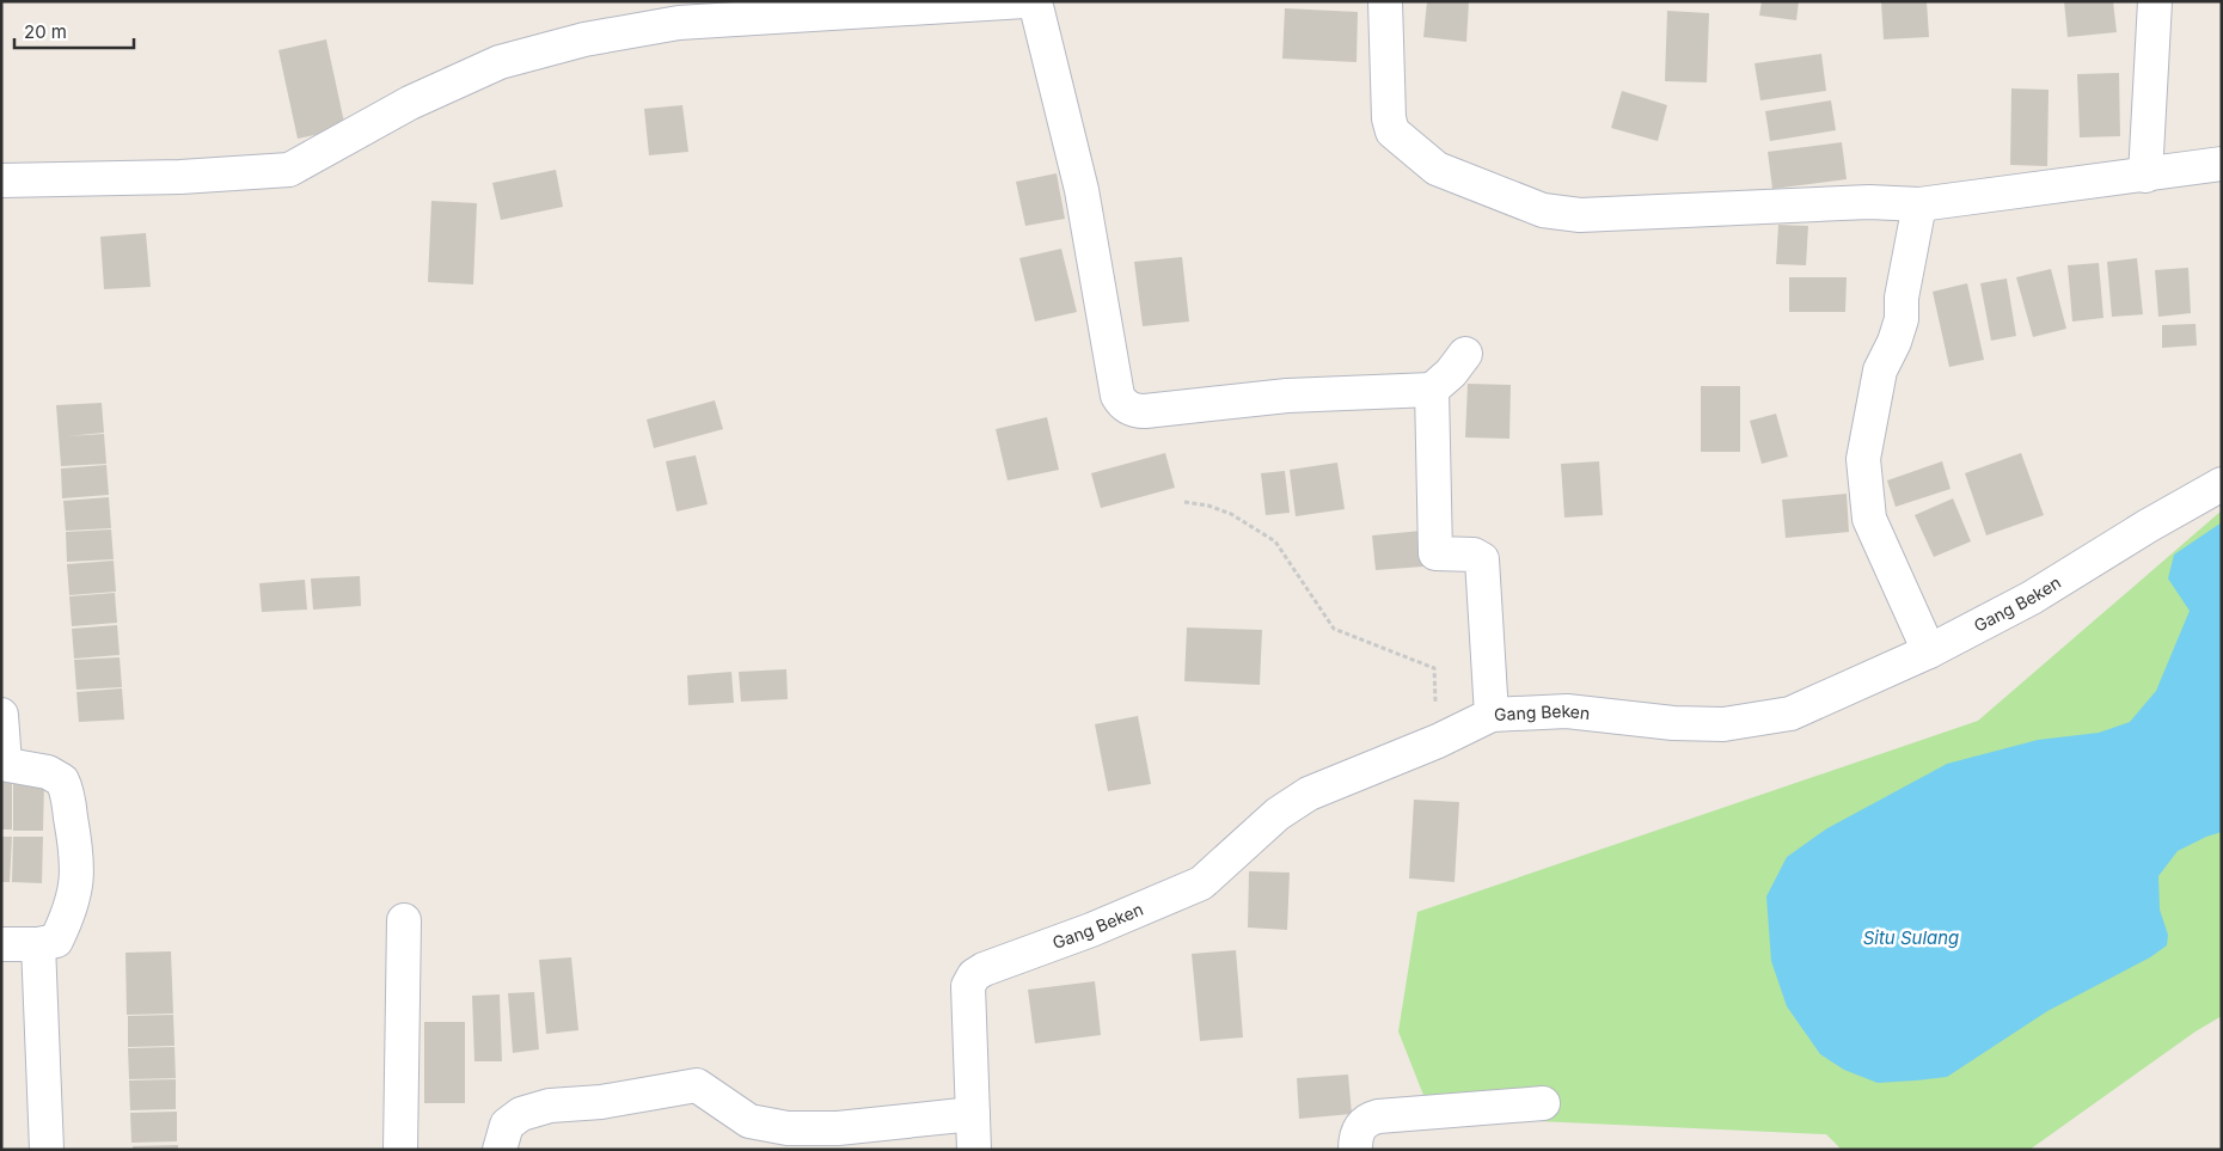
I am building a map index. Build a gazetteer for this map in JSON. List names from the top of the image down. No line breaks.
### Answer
{"streets":{"street":["Gang Beken"]},"water":["Situ Sulang"],"scale_bar":"20 m"}
